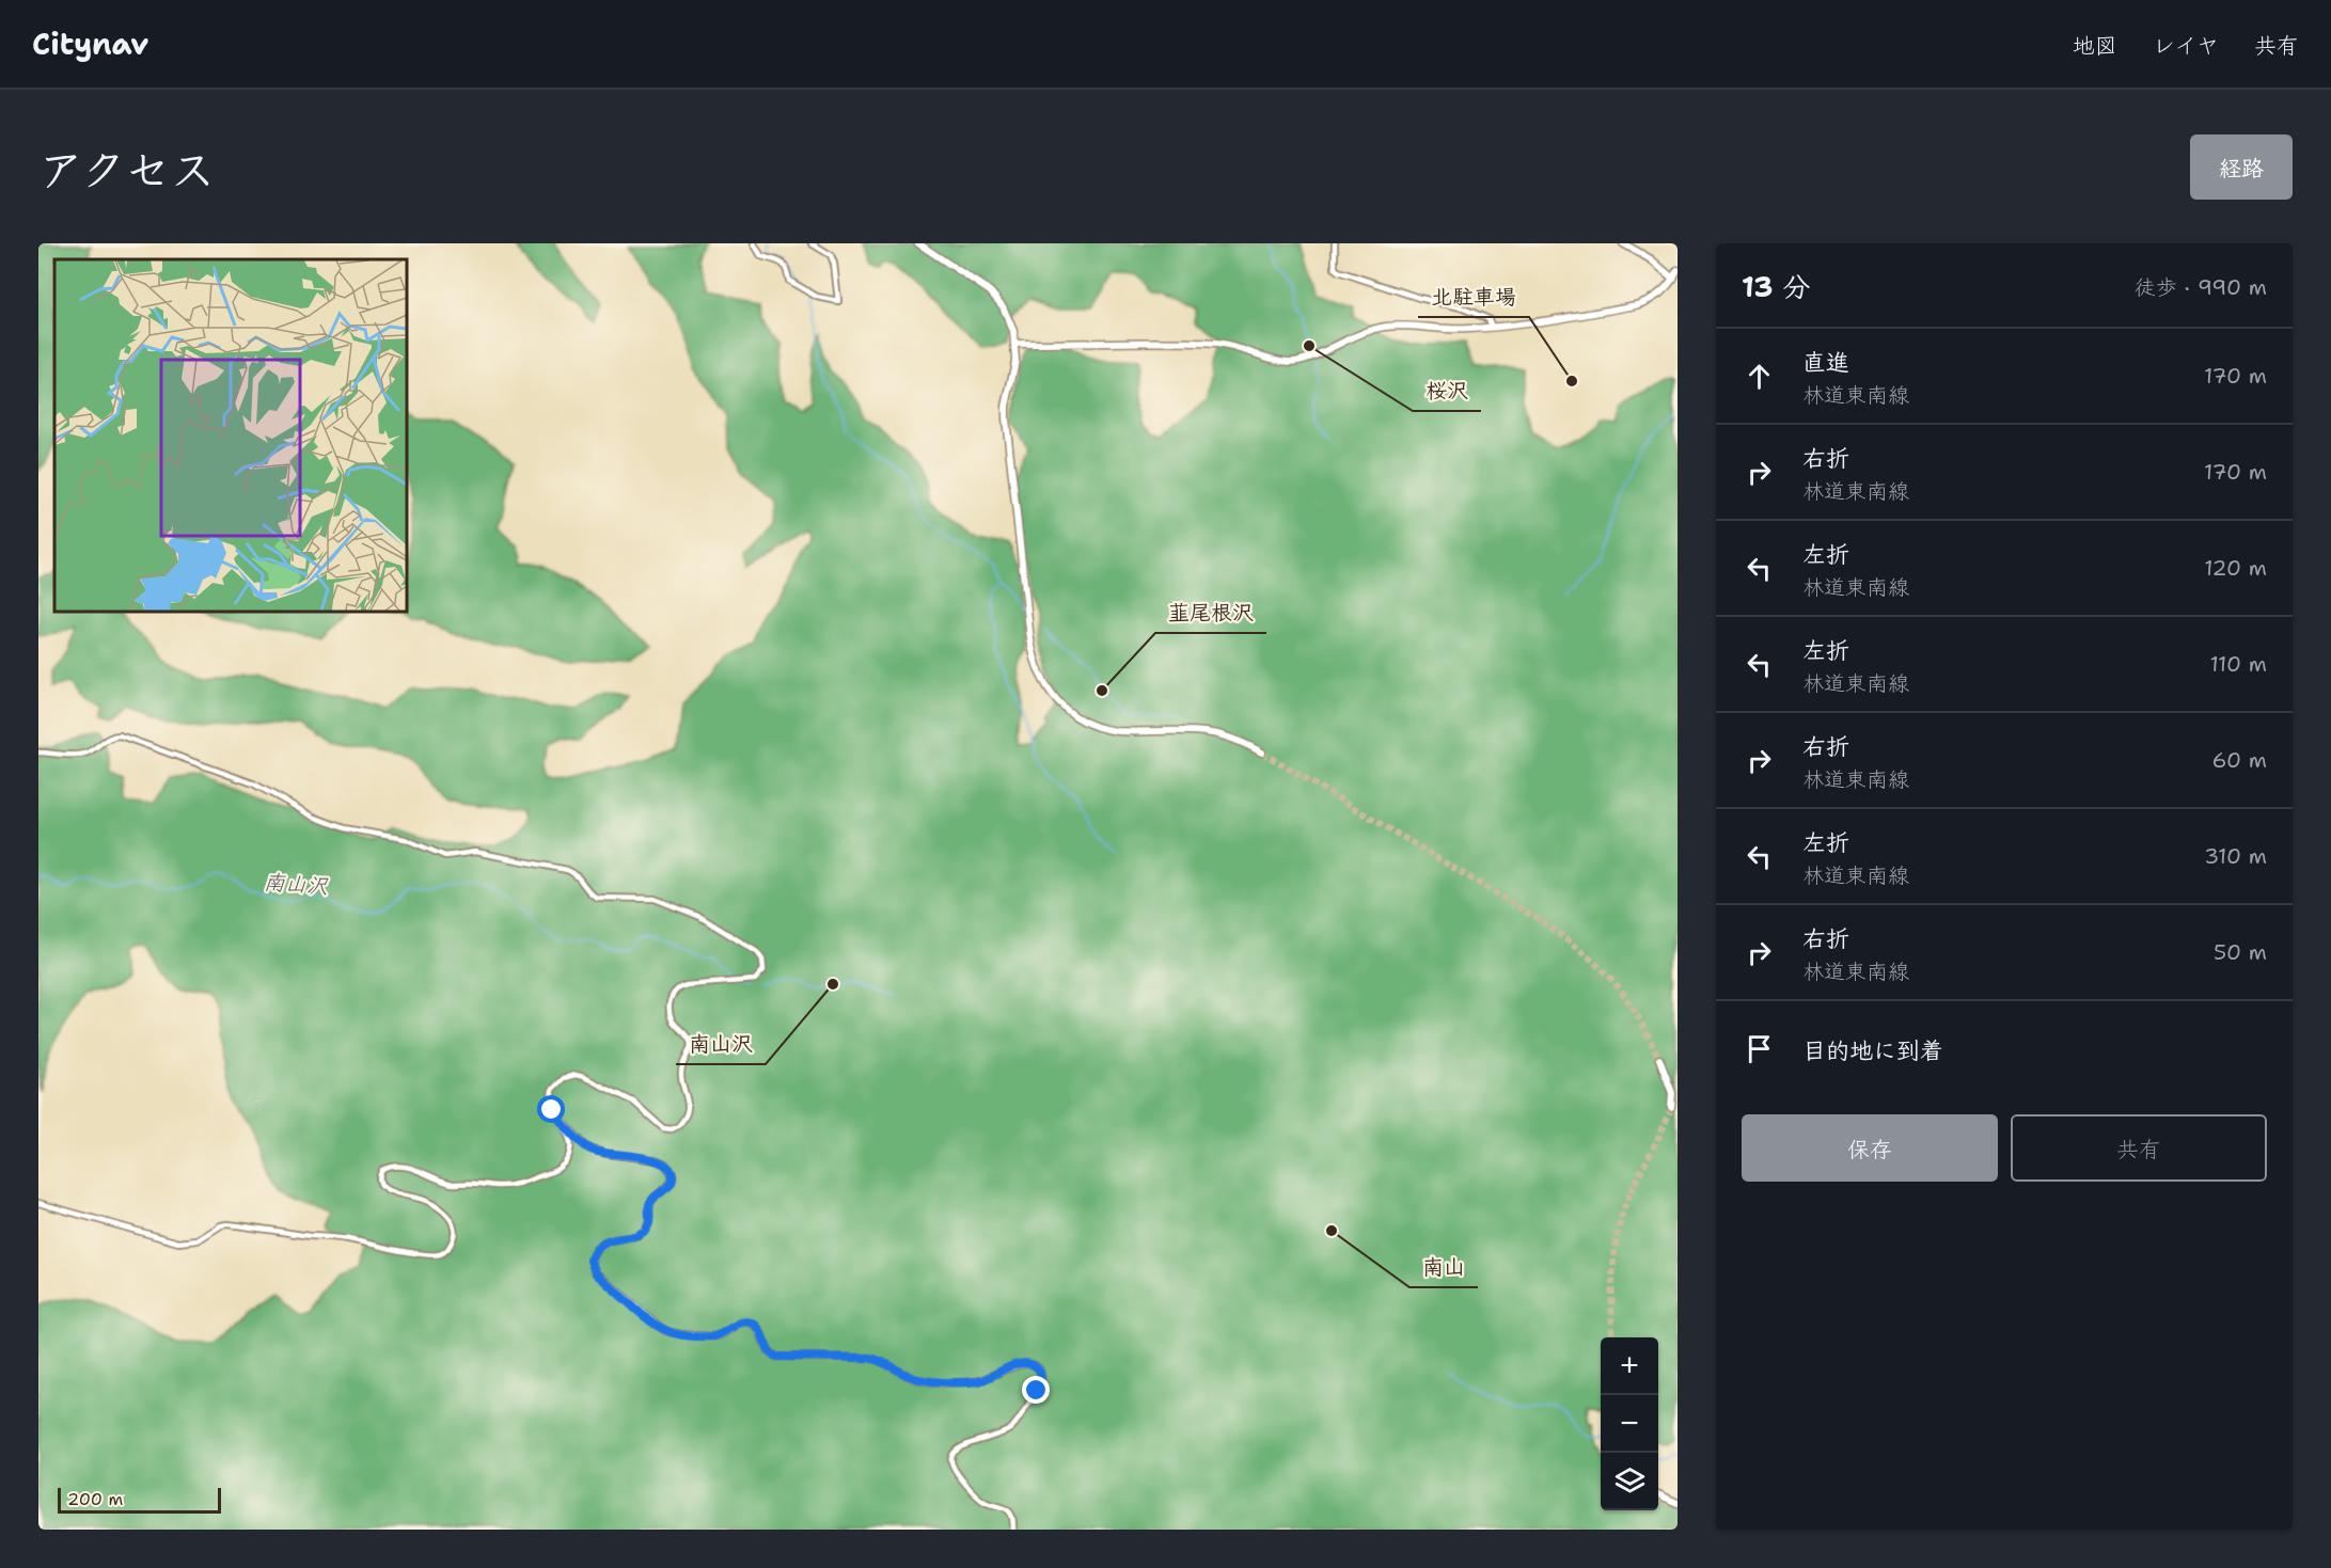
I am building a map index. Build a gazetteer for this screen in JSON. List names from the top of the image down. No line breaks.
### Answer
{"water":["南山沢"],"places":["桜沢","北駐車場","韮尾根沢","南山沢","南山"],"scale_bar":"200 m","page":{"header":"Citynav","nav":["地図","レイヤ","共有"],"title":"アクセス","buttons":["経路",["保存","共有"]],"heading":["13 分","徒歩 · 990 m"],"list":[["直進","林道東南線","170 m"],["右折","林道東南線","170 m"],["左折","林道東南線","120 m"],["左折","林道東南線","110 m"],["右折","林道東南線","60 m"],["左折","林道東南線","310 m"],["右折","林道東南線","50 m"],"目的地に到着"],"map_buttons":["+","−"],"scale":"200 m"}}
